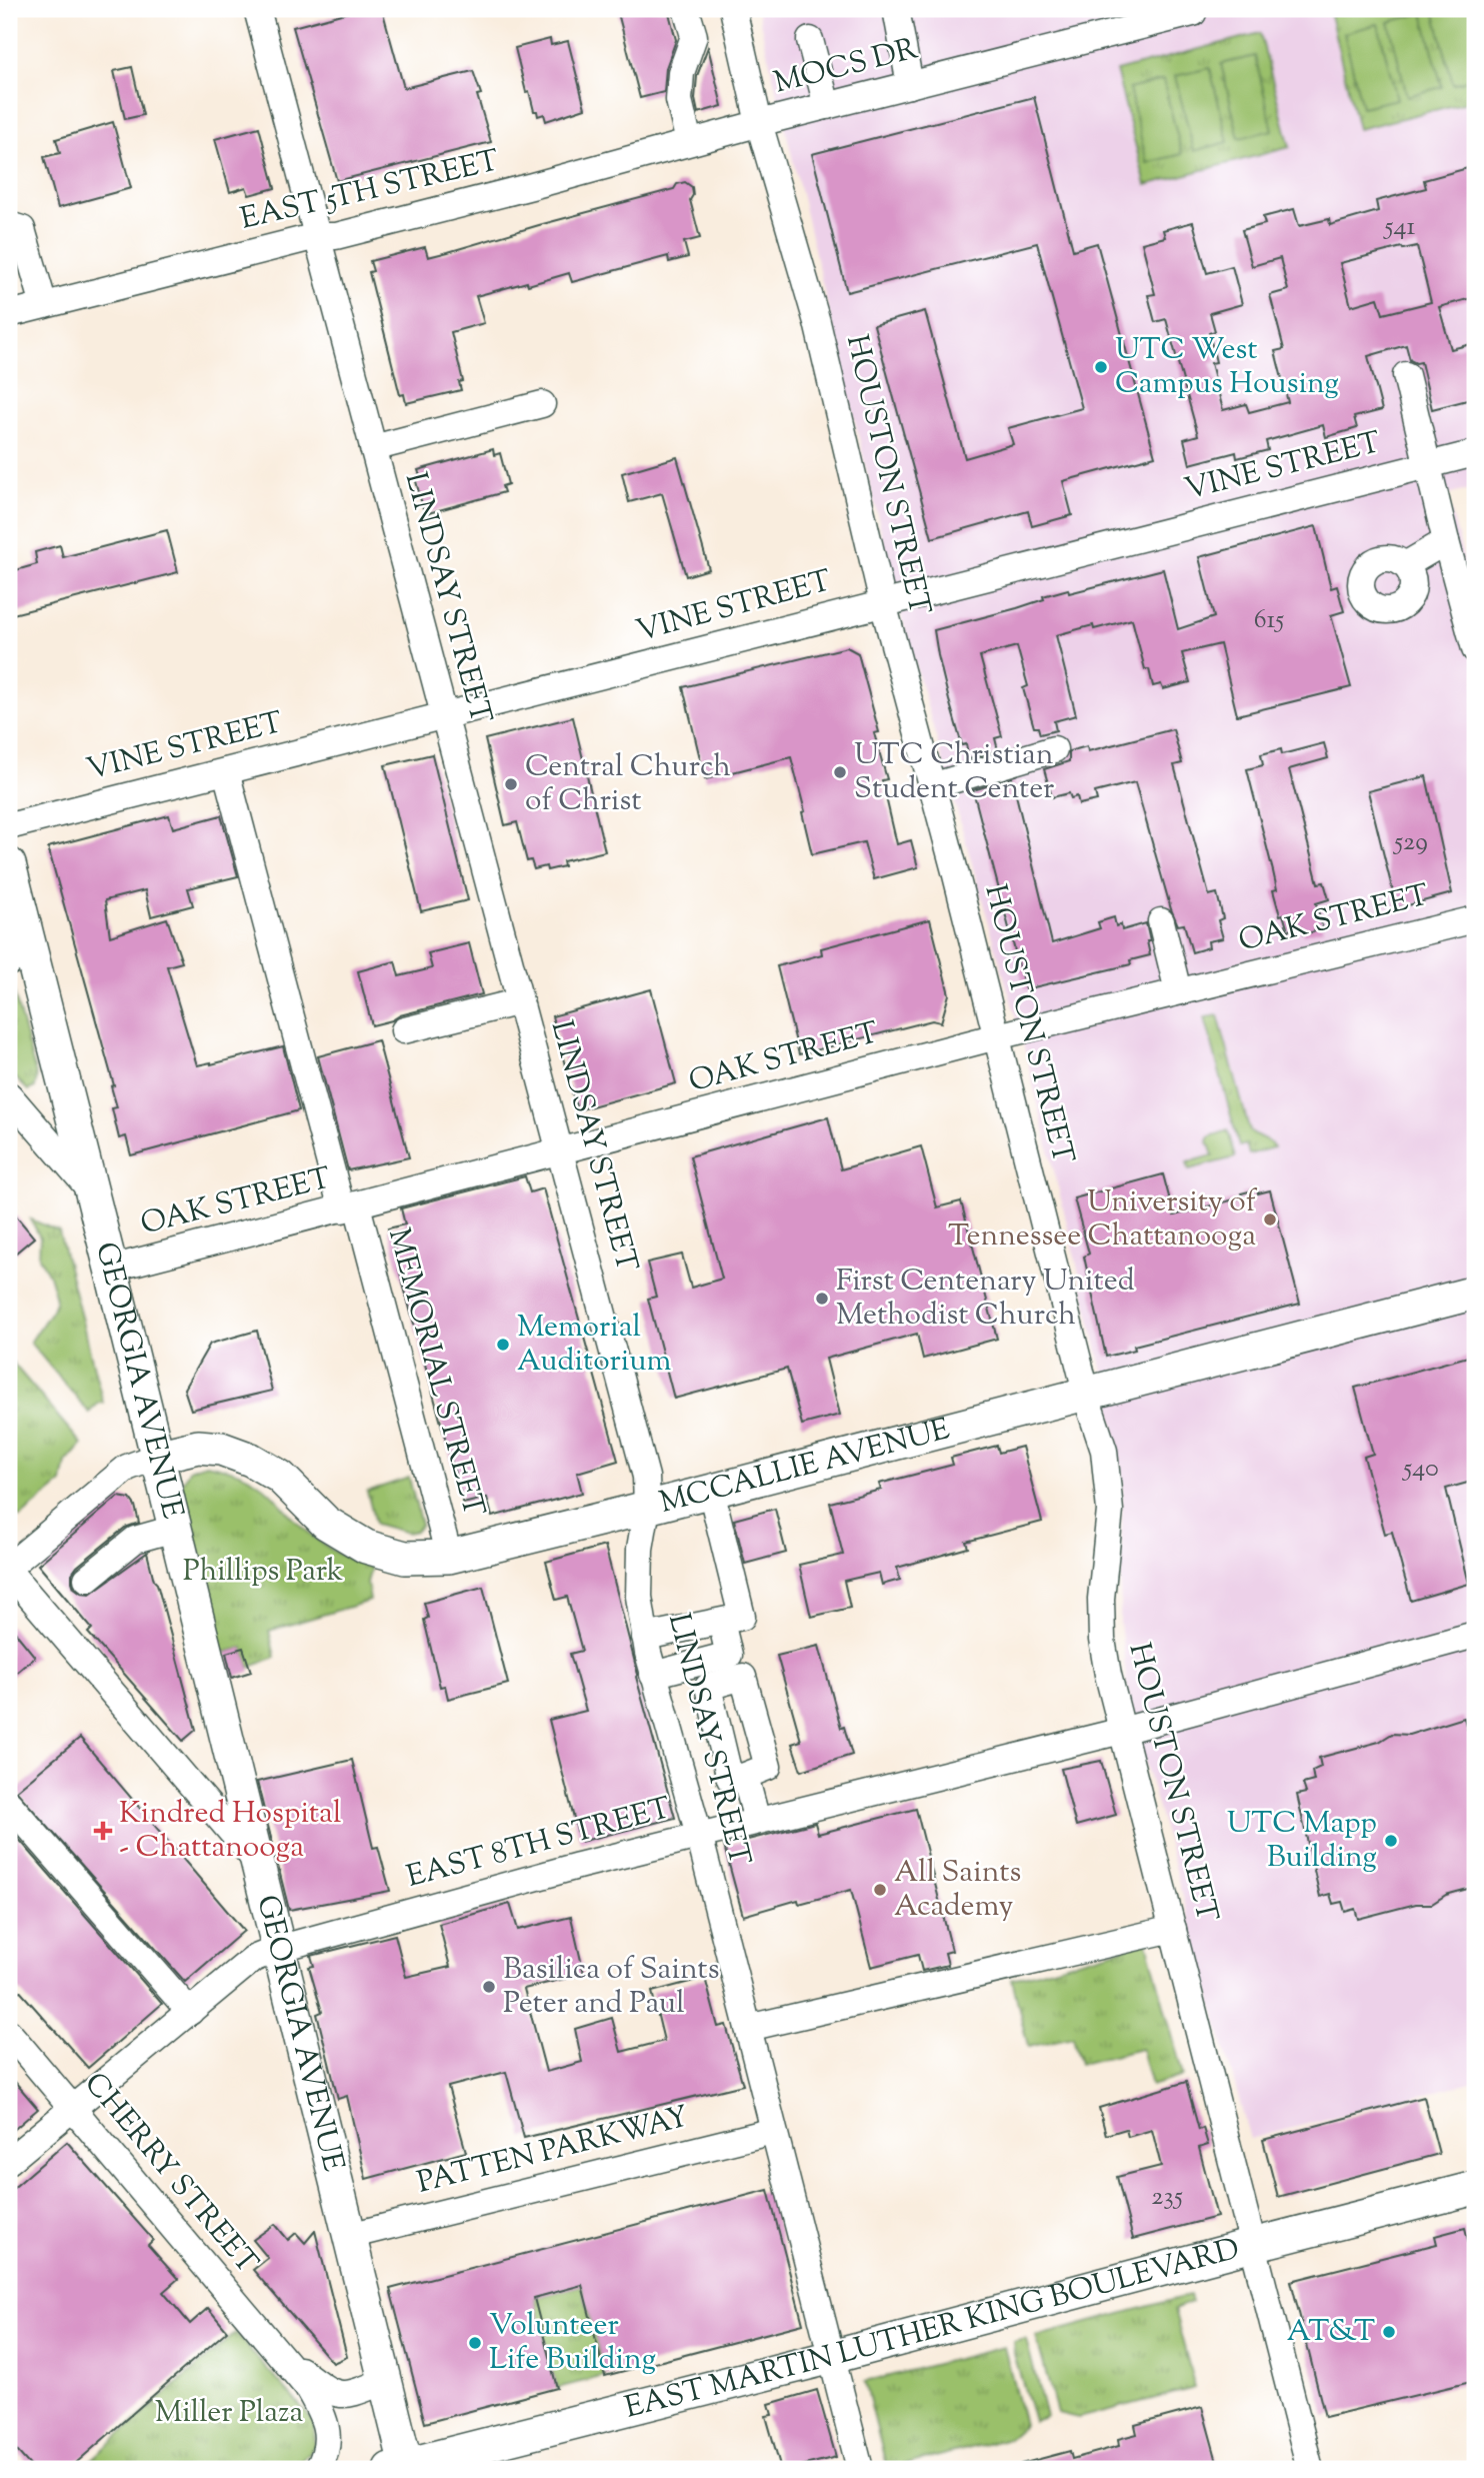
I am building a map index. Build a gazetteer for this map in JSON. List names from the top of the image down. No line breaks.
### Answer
{"streets":{"main road":["GEORGIA AVENUE","MCCALLIE AVENUE","EAST MARTIN LUTHER KING BOULEVARD"],"street":["MOCS DR","EAST 5TH STREET","VINE STREET","HOUSTON STREET","LINDSAY STREET","OAK STREET","MEMORIAL STREET","EAST 8TH STREET","PATTEN PARKWAY","CHERRY STREET"]},"crossings":[["MOCS DR","EAST 5TH STREET"],["MOCS DR","HOUSTON STREET"],["EAST 5TH STREET","HOUSTON STREET"],["EAST 5TH STREET","LINDSAY STREET"],["VINE STREET","HOUSTON STREET"],["VINE STREET","LINDSAY STREET"],["VINE STREET","MEMORIAL STREET"],["HOUSTON STREET","OAK STREET"],["HOUSTON STREET","MCCALLIE AVENUE"],["HOUSTON STREET","EAST 8TH STREET"],["HOUSTON STREET","EAST MARTIN LUTHER KING BOULEVARD"],["LINDSAY STREET","OAK STREET"],["LINDSAY STREET","MCCALLIE AVENUE"],["LINDSAY STREET","EAST 8TH STREET"],["LINDSAY STREET","PATTEN PARKWAY"],["LINDSAY STREET","EAST MARTIN LUTHER KING BOULEVARD"],["OAK STREET","MEMORIAL STREET"],["OAK STREET","GEORGIA AVENUE"],["MEMORIAL STREET","MCCALLIE AVENUE"],["GEORGIA AVENUE","MCCALLIE AVENUE"],["GEORGIA AVENUE","EAST 8TH STREET"],["GEORGIA AVENUE","PATTEN PARKWAY"],["GEORGIA AVENUE","CHERRY STREET"],["GEORGIA AVENUE","EAST MARTIN LUTHER KING BOULEVARD"],["EAST 8TH STREET","CHERRY STREET"]],"parks":["Phillips Park","Miller Plaza"],"places":{"other":["UTC West Campus Housing","UTC Christian Student Center","Central Church of Christ","University of Tennessee Chattanooga","First Centenary United Methodist Church","Memorial Auditorium","UTC Mapp Building","All Saints Academy","Basilica of Saints Peter and Paul","AT&T","Volunteer Life Building"],"health":["Kindred Hospital - Chattanooga"]},"house_numbers":["541","615","529","540","235"]}
